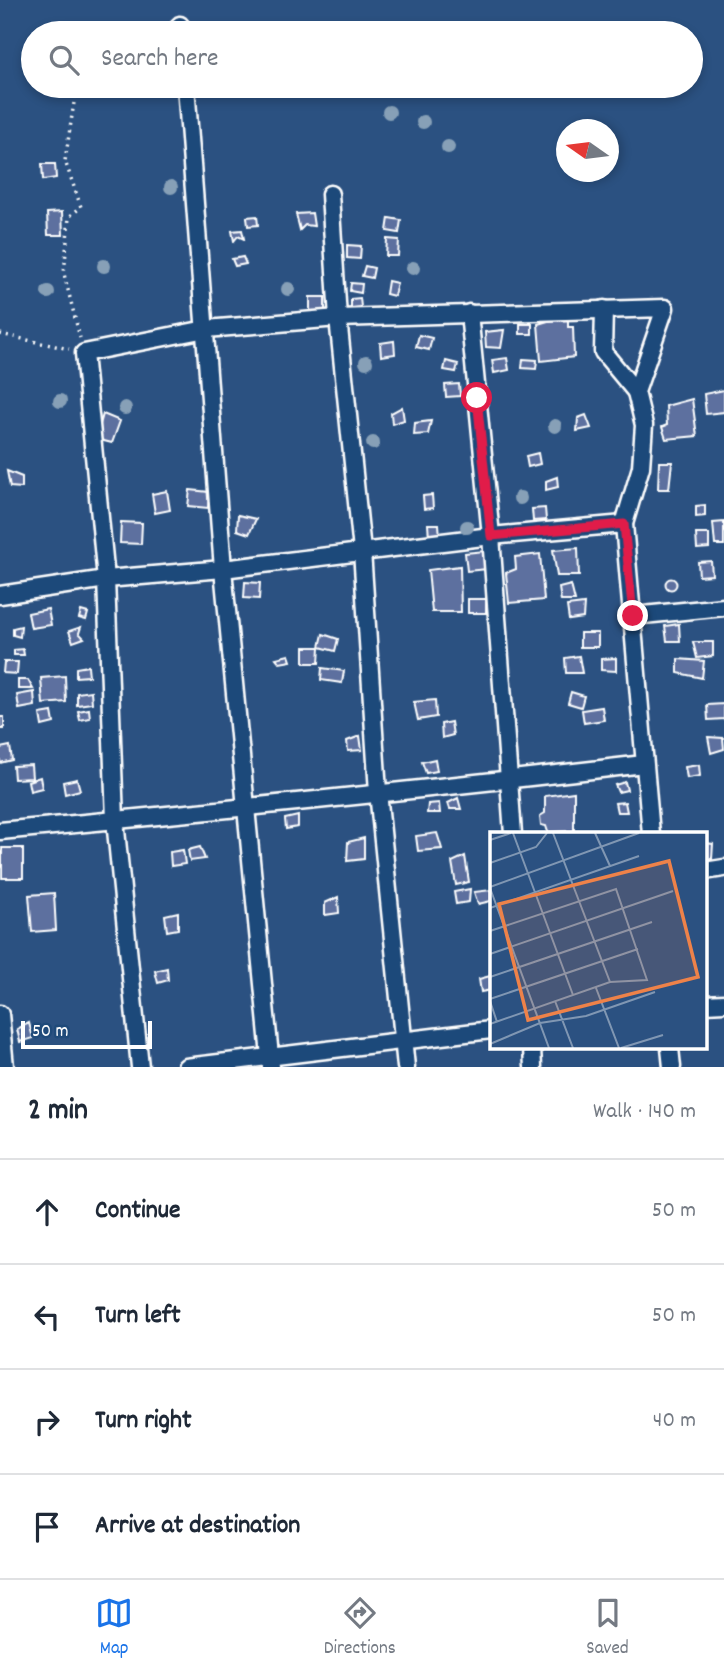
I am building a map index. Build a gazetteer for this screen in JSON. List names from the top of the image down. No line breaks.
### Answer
{"scale_bar":"50 m","north":"left","page":{"search":"Search here","scale":"50 m","heading":["2 min","Walk · 140 m"],"list":[["Continue","50 m"],["Turn left","50 m"],["Turn right","40 m"],"Arrive at destination"],"nav":["Map","Directions","Saved"]}}
